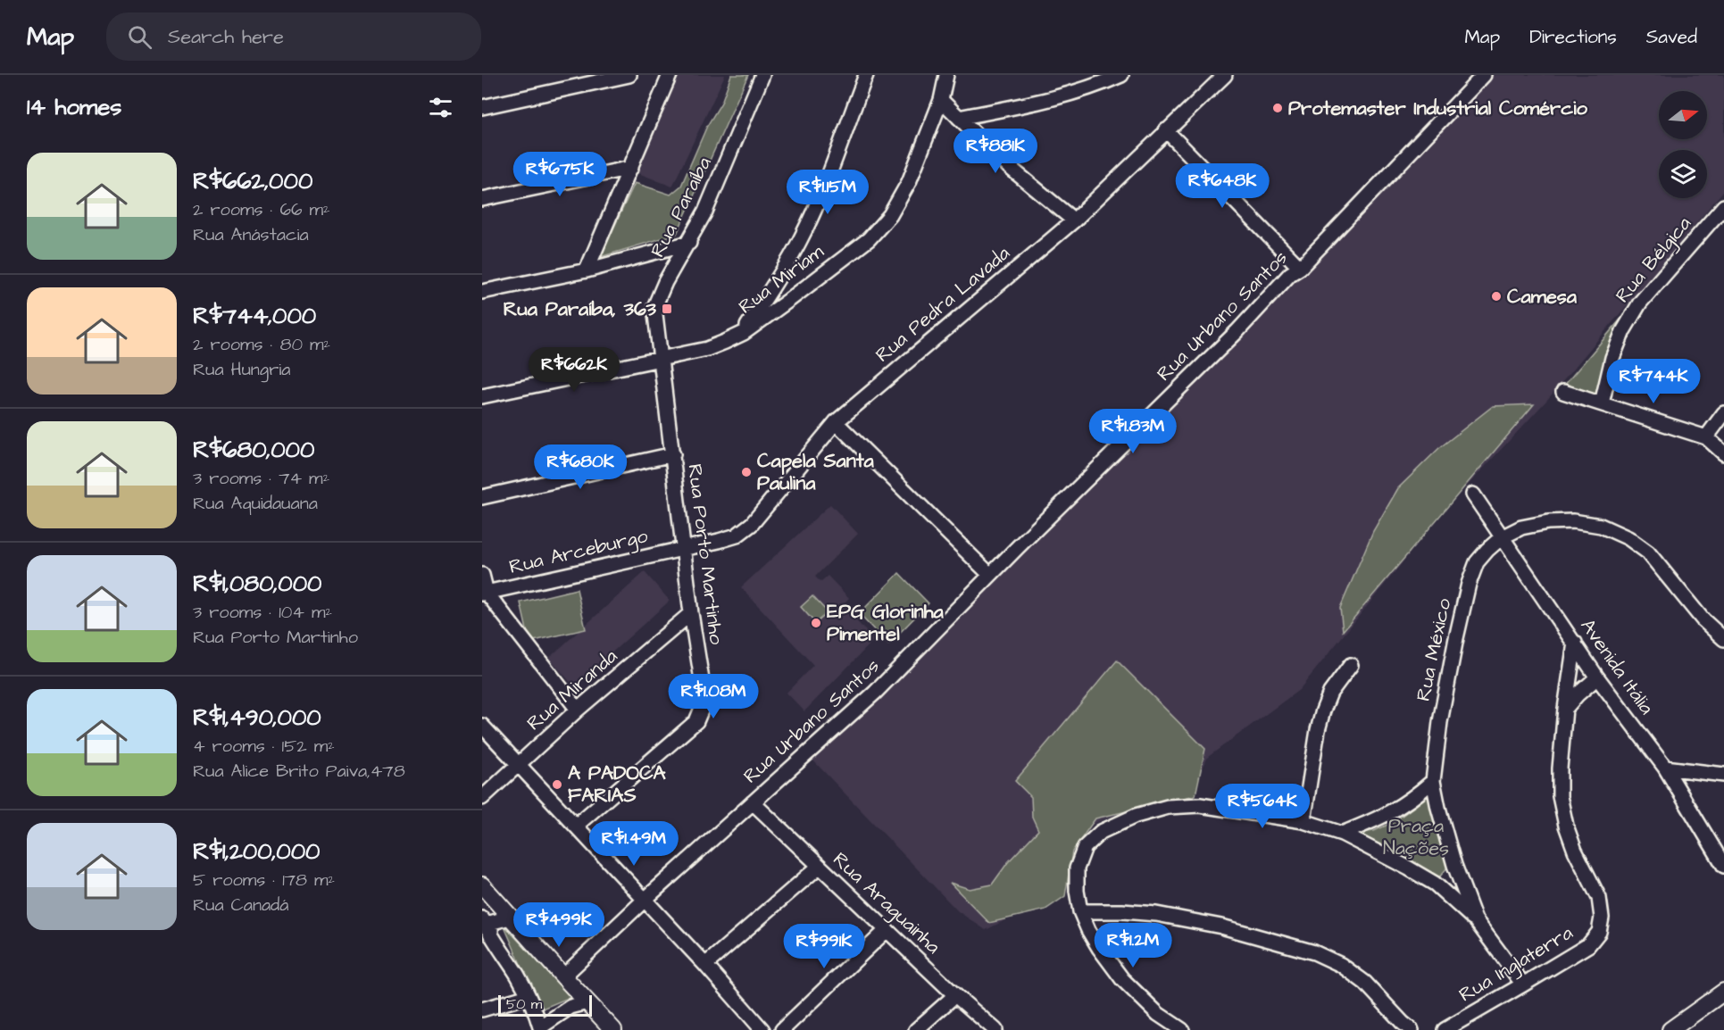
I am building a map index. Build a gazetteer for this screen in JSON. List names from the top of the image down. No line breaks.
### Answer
{"streets":{"street":["Rua Paraíba","Rua Bélgica","Rua Miriam","Rua Pedra Lavada","Rua Urbano Santos","Rua Arceburgo","Rua Porto Martinho","Rua México","Avenida Itália","Rua Miranda","Rua Araguainha","Rua Inglaterra"]},"crossings":[["Rua Paraíba","Rua Miriam"],["Rua Paraíba","Rua Porto Martinho"],["Rua Miriam","Rua Porto Martinho"],["Rua Pedra Lavada","Rua Arceburgo"],["Rua Pedra Lavada","Rua Porto Martinho"],["Rua Urbano Santos","Rua Araguainha"],["Rua Arceburgo","Rua Porto Martinho"],["Rua Porto Martinho","Rua Miranda"],["Rua México","Avenida Itália"],["Rua México","Rua Inglaterra"],["Avenida Itália","Rua Inglaterra"]],"parks":["Praça Nações"],"places":{"other":["Protemaster Industrial Comércio","Camesa","Capela Santa Paulina","EPG Glorinha Pimentel","A PADOCA FARIAS"],"transit":["Rua Paraíba, 363"]},"scale_bar":"50 m","north":"right","page":{"header":"Map","search":"Search here","nav":["Map","Directions","Saved"],"heading":"14 homes","price":["R$881K","R$675K","R$648K","R$1.15M","R$662K","R$744K","R$1.83M","R$680K","R$1.08M","R$564K","R$1.49M","R$499K","R$1.2M","R$991K"],"list":[{"name":"R$662,000","note":"2 rooms · 66 m² · Rua Anástacia"},{"name":"R$744,000","note":"2 rooms · 80 m² · Rua Hungria"},{"name":"R$680,000","note":"3 rooms · 74 m² · Rua Aquidauana"},{"name":"R$1,080,000","note":"3 rooms · 104 m² · Rua Porto Martinho"},{"name":"R$1,490,000","note":"4 rooms · 152 m² · Rua Alice Brito Paiva,478"},{"name":"R$1,200,000","note":"5 rooms · 178 m² · Rua Canadá"}],"scale":"50 m"}}
